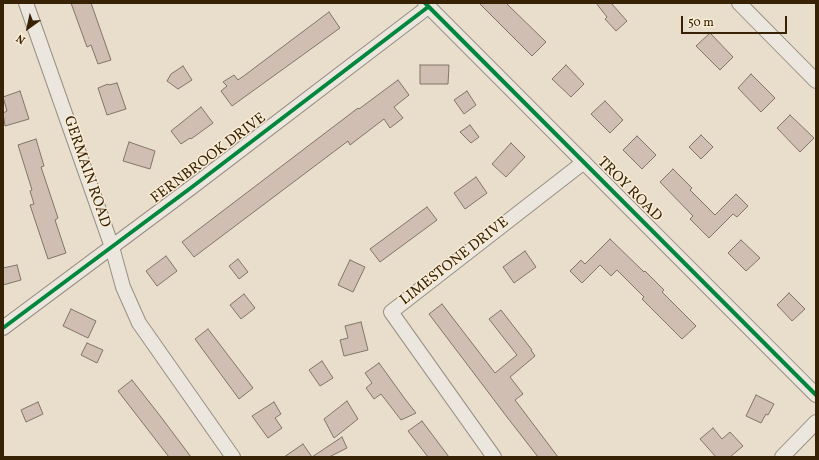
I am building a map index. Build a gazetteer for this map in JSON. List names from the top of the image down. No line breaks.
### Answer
{"streets":{"street":["FERNBROOK DRIVE","GERMAIN ROAD","TROY ROAD","LIMESTONE DRIVE"]},"crossings":[["FERNBROOK DRIVE","GERMAIN ROAD"],["FERNBROOK DRIVE","TROY ROAD"],["TROY ROAD","LIMESTONE DRIVE"]],"scale_bar":"50 m","north":"bottom left"}
